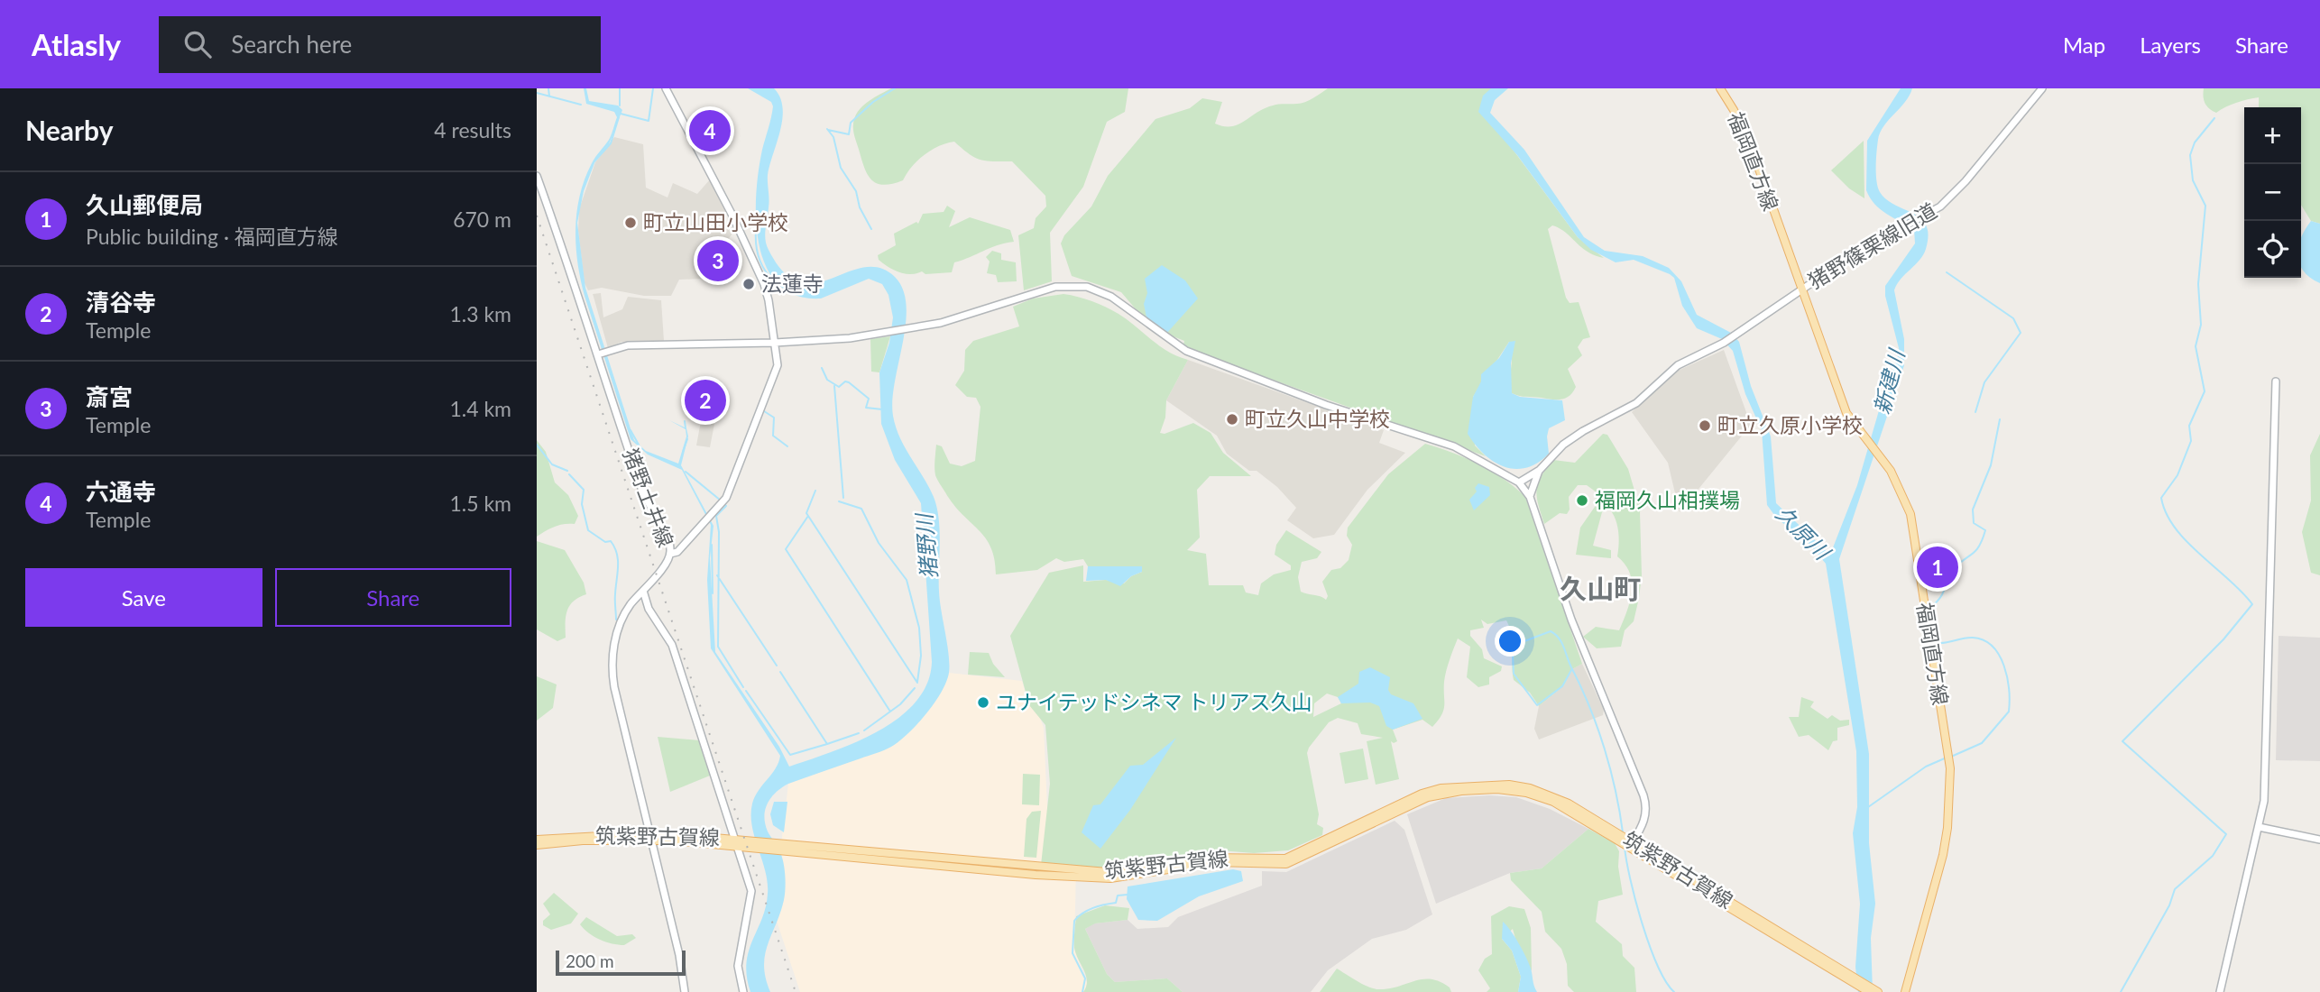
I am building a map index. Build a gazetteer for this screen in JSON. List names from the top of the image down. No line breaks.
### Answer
{"streets":{"main road":["福岡直方線","筑紫野古賀線"],"street":["猪野篠栗線旧道","猪野土井線"]},"crossings":[["福岡直方線","猪野篠栗線旧道"],["猪野土井線","筑紫野古賀線"]],"districts":["久山町"],"water":["新建川","久原川","猪野川"],"places":["町立山田小学校","法蓮寺","町立久山中学校","町立久原小学校","福岡久山相撲場","ユナイテッドシネマ トリアス久山"],"scale_bar":"200 m","page":{"header":"Atlasly","search":"Search here","nav":["Map","Layers","Share"],"heading":["Nearby","4 results"],"pins":["4","3","2","1"],"map_buttons":["+","−"],"list":[{"mark":"1","name":"久山郵便局","note":"Public building · 福岡直方線","value":"670 m"},{"mark":"2","name":"清谷寺","note":"Temple","value":"1.3 km"},{"mark":"3","name":"斎宮","note":"Temple","value":"1.4 km"},{"mark":"4","name":"六通寺","note":"Temple","value":"1.5 km"}],"buttons":["Save","Share"],"scale":"200 m"}}
